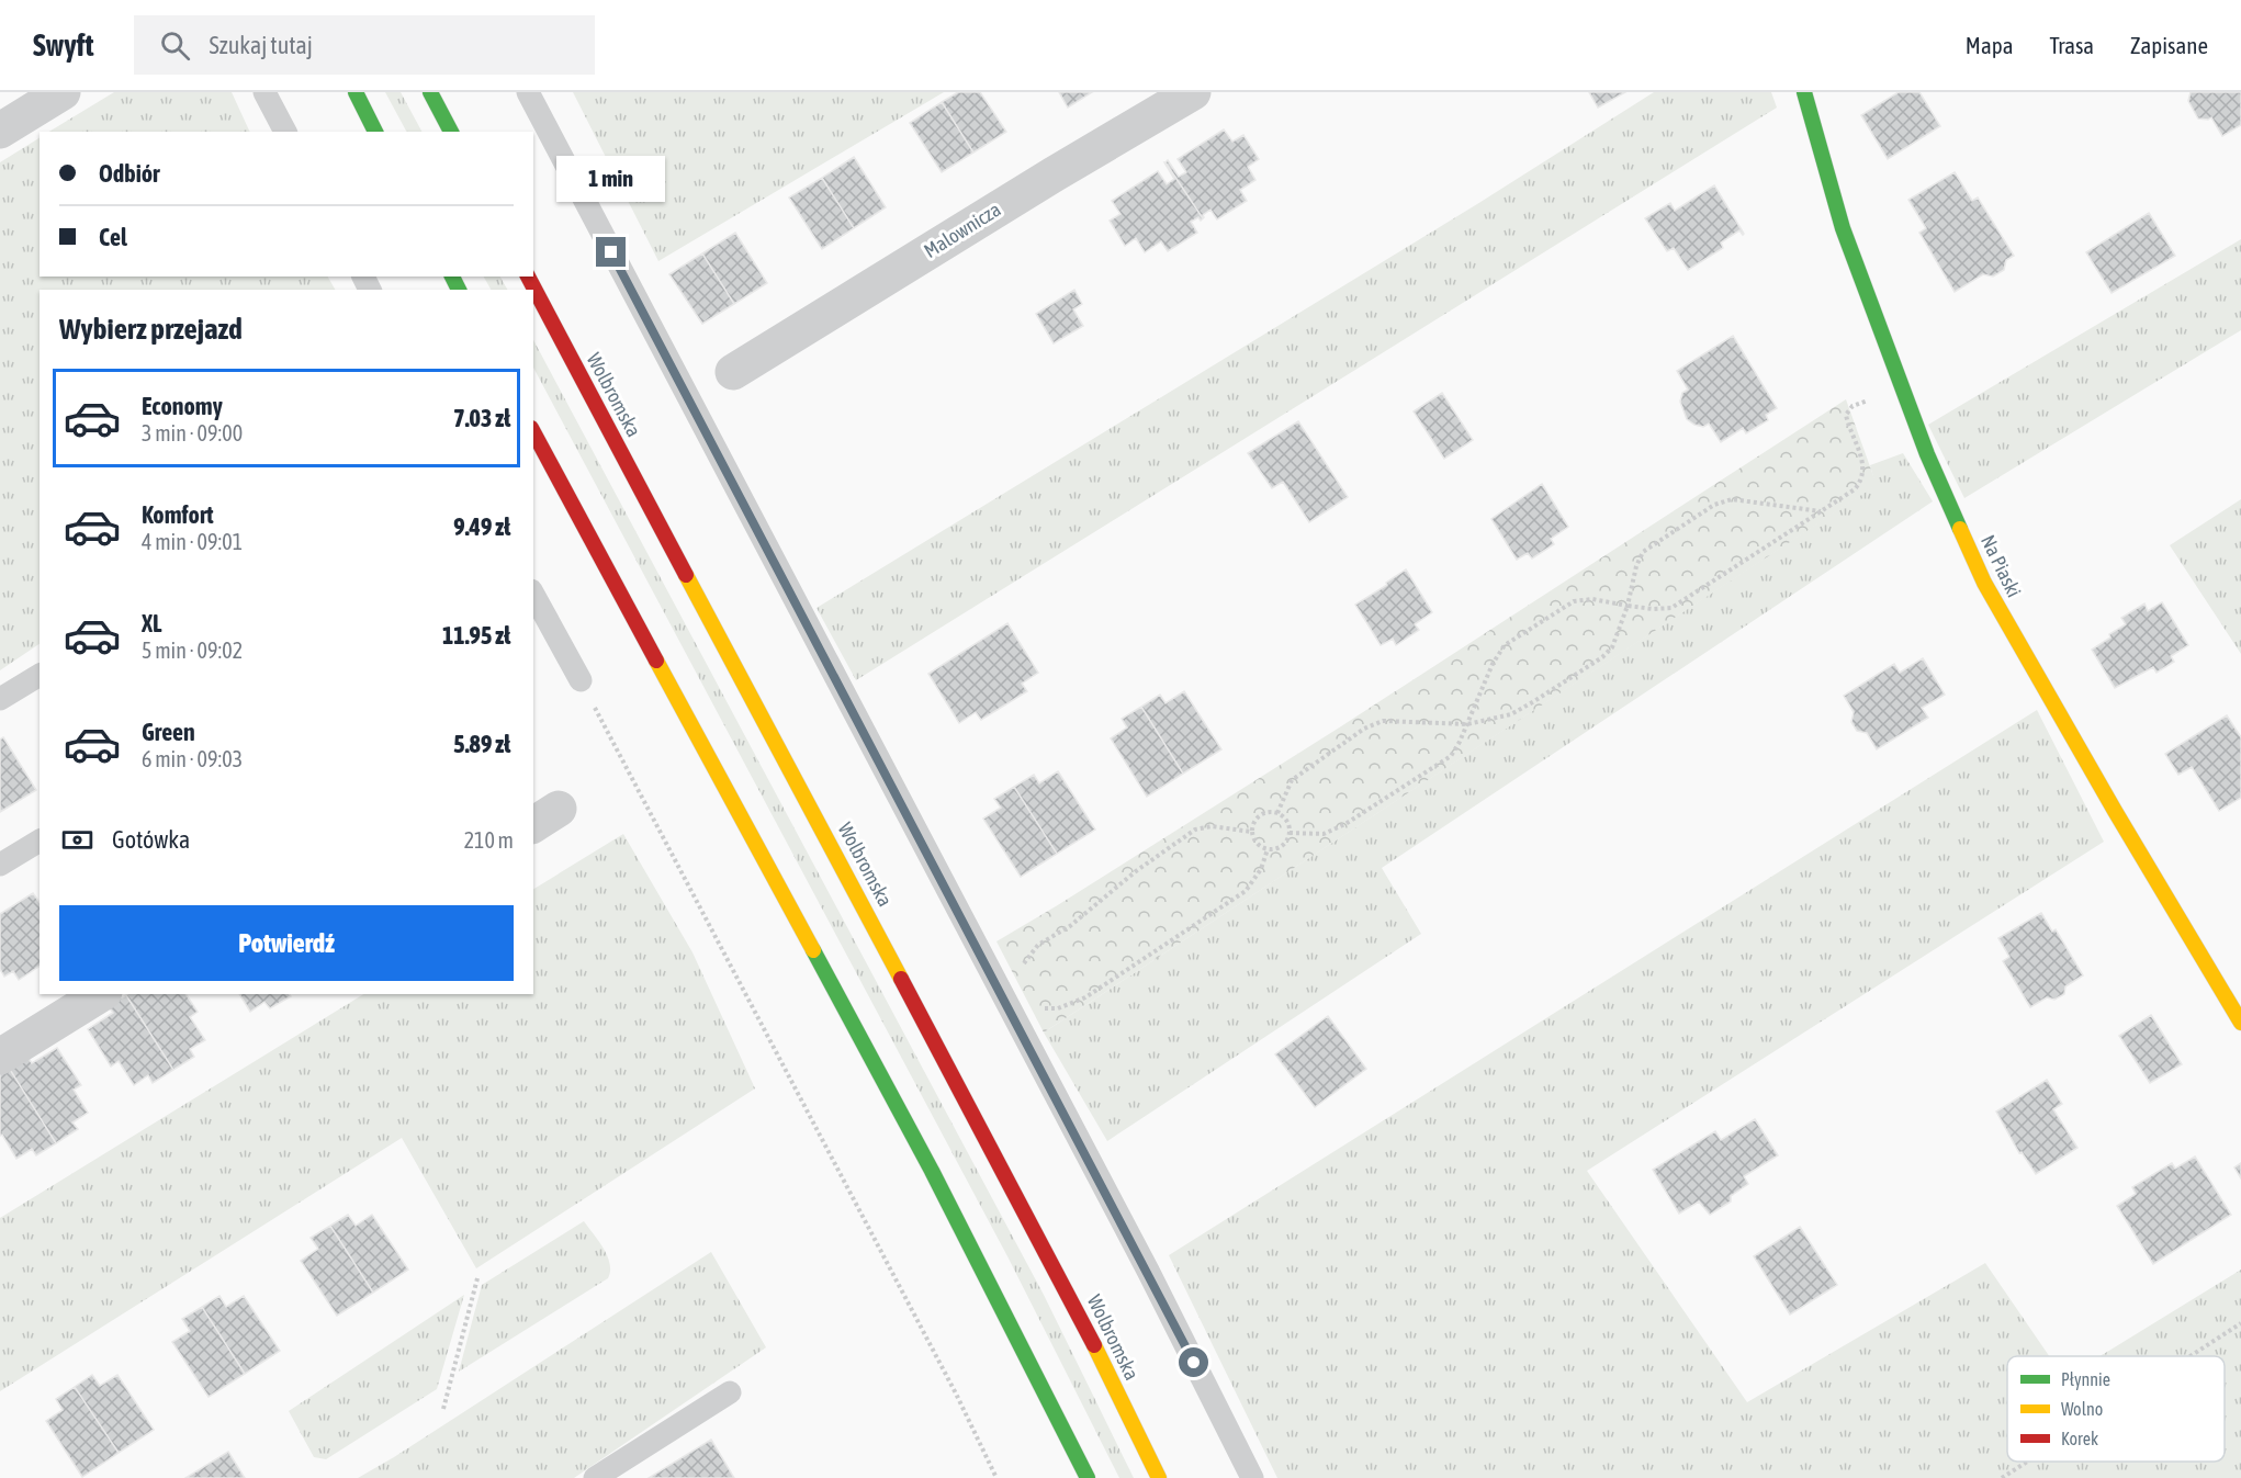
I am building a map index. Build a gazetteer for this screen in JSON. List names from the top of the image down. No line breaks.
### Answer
{"streets":{"main road":["Wolbromska","Na Piaski"],"street":["Malownicza"]},"legend":["Płynnie","Wolno","Korek"],"page":{"header":"Swyft","search":"Szukaj tutaj","nav":["Mapa","Trasa","Zapisane"],"banner":["Odbiór","Cel"],"bubble":"1 min","heading":"Wybierz przejazd","list":[{"name":"Economy","note":"3 min · 09:00","value":"7.03 zł"},{"name":"Komfort","note":"4 min · 09:01","value":"9.49 zł"},{"name":"XL","note":"5 min · 09:02","value":"11.95 zł"},{"name":"Green","note":"6 min · 09:03","value":"5.89 zł"}],"pay":["Gotówka","210 m"],"buttons":"Potwierdź"}}
